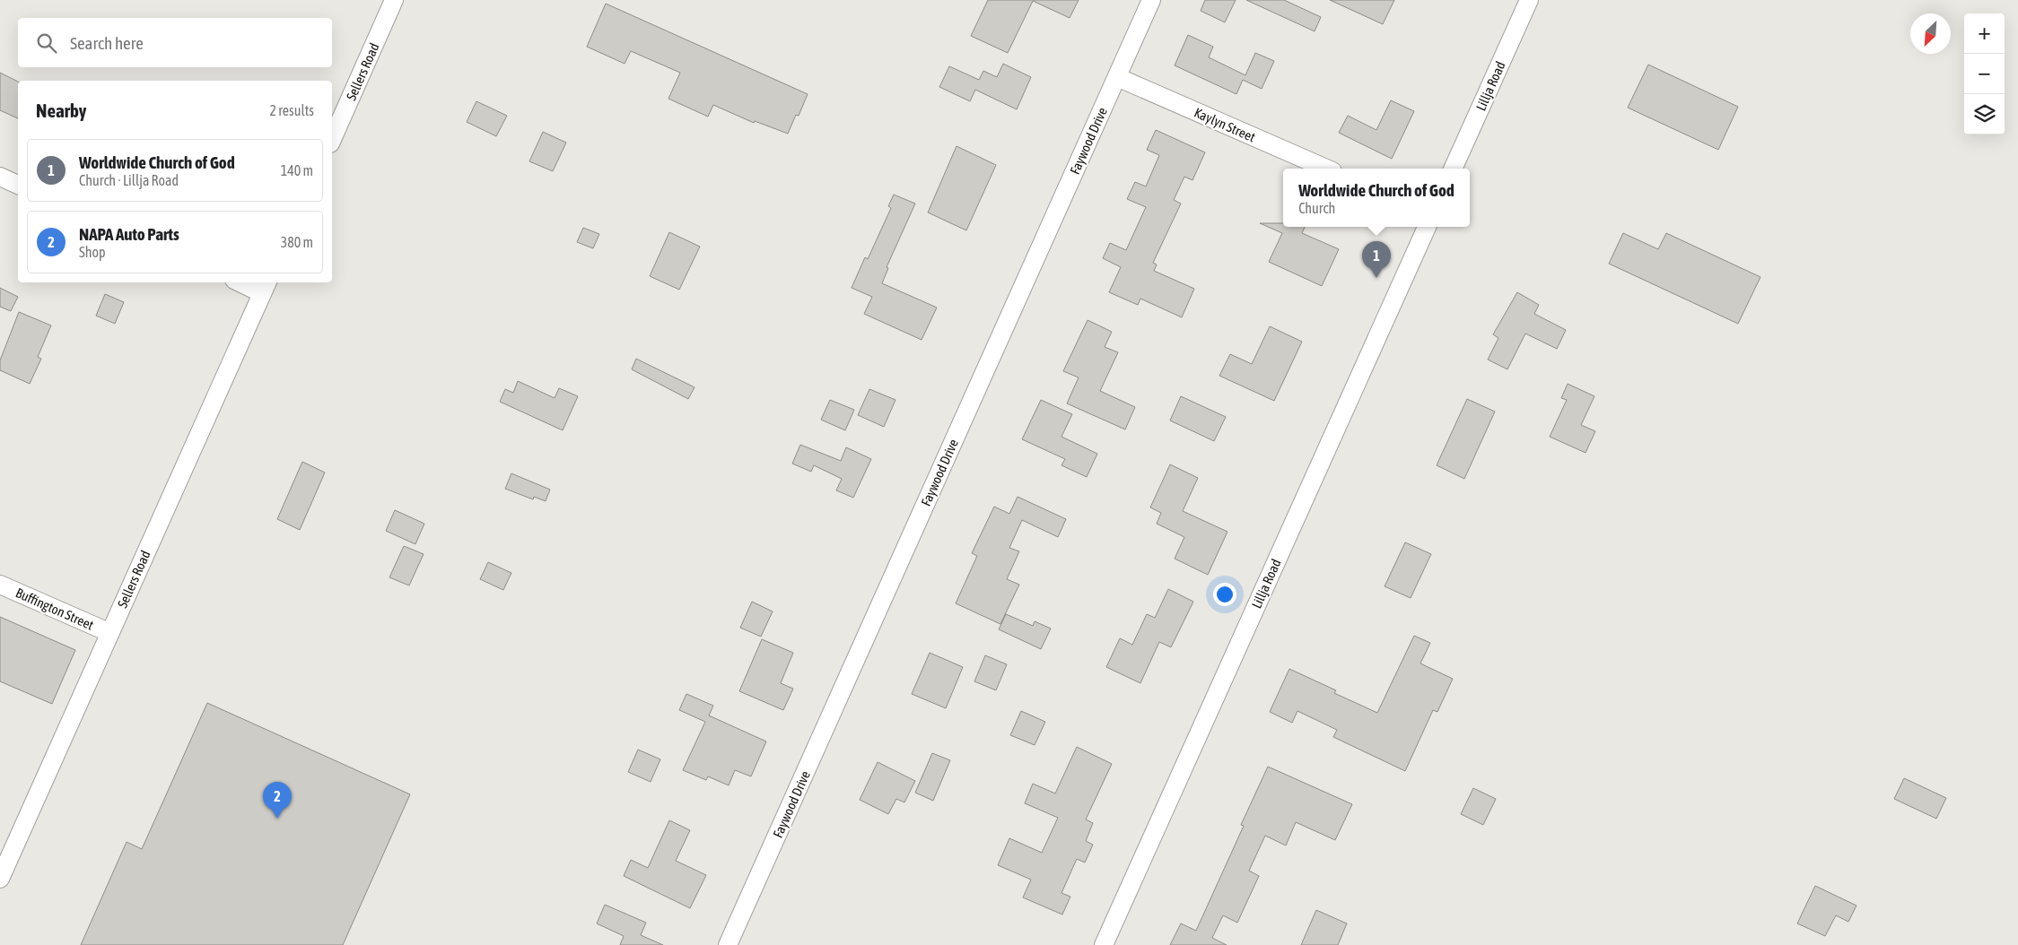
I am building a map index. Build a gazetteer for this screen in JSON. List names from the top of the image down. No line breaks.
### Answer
{"streets":{"street":["Sellers Road","Lillja Road","Kaylyn Street","Faywood Drive","Buffington Street"]},"crossings":[["Sellers Road","Buffington Street"],["Kaylyn Street","Faywood Drive"]],"north":"bottom left","page":{"map_buttons":["+","−"],"search":"Search here","heading":["Nearby","2 results"],"list":[{"mark":"1","name":"Worldwide Church of God","note":"Church · Lillja Road","value":"140 m"},{"mark":"2","name":"NAPA Auto Parts","note":"Shop","value":"380 m"}],"popup":["Worldwide Church of God","Church"],"pins":["1","2"]}}
